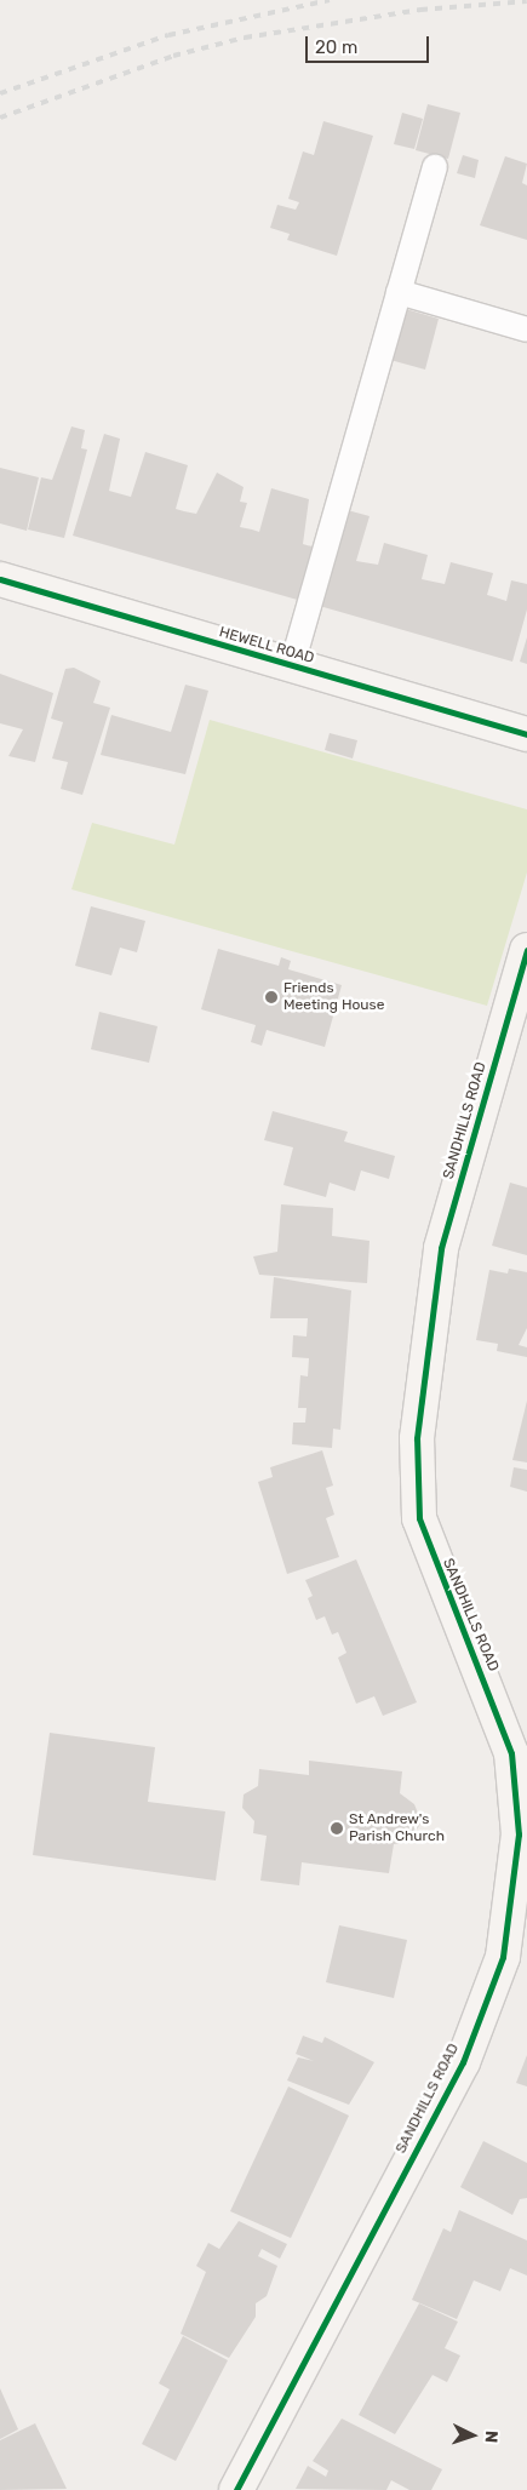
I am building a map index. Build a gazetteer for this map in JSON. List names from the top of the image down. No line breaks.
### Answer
{"streets":{"street":["HEWELL ROAD","SANDHILLS ROAD"]},"places":["Friends Meeting House","St Andrew's Parish Church"],"scale_bar":"20 m","north":"right"}
